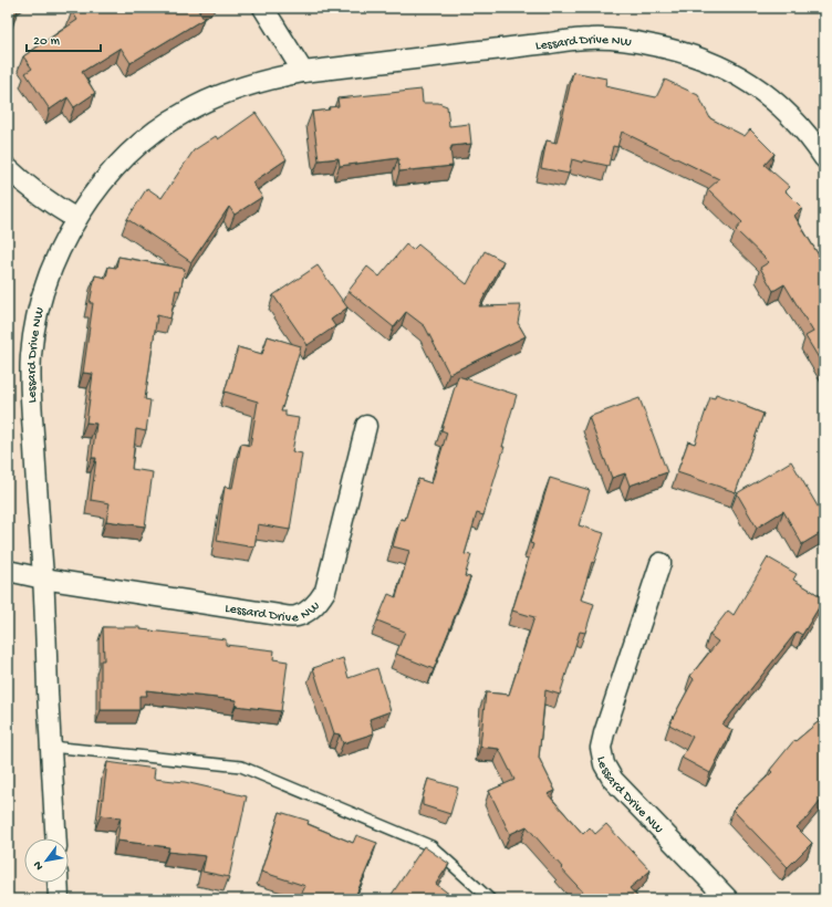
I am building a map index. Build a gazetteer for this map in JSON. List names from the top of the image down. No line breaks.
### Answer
{"streets":{"street":["Lessard Drive NW"]},"scale_bar":"20 m","north":"bottom left"}
